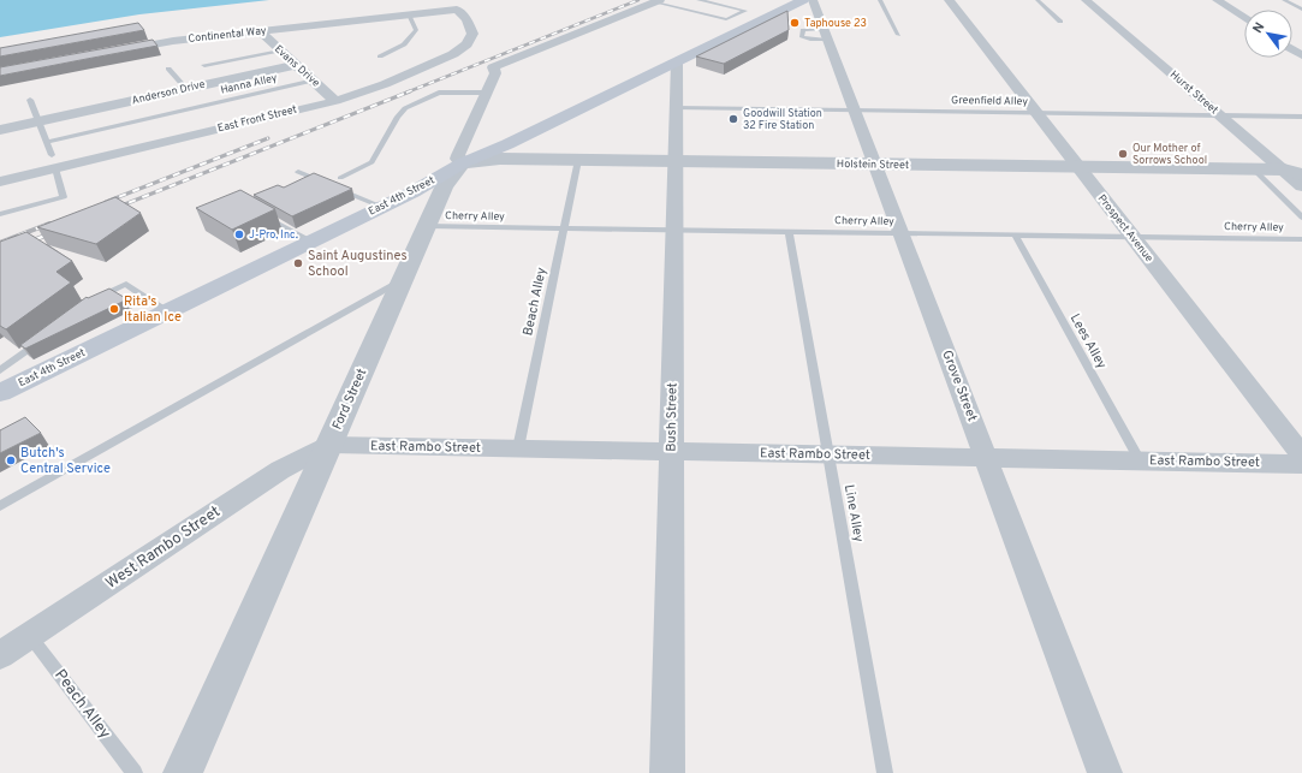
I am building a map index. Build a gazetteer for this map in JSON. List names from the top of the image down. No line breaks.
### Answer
{"streets":{"main road":["East 4th Street"],"street":["Continental Way","Evans Drive","Anderson Drive","Hurst Street","East Front Street","Holstein Street","Prospect Avenue","Grove Street","Ford Street","Bush Street","East Rambo Street","West Rambo Street"],"lane":["Hanna Alley","Greenfield Alley","Cherry Alley","Beach Alley","Lees Alley","Line Alley","Peach Alley"]},"crossings":[["Continental Way","Evans Drive"],["Continental Way","East Front Street"],["Evans Drive","Hanna Alley"],["Evans Drive","Anderson Drive"],["Evans Drive","East Front Street"],["Hurst Street","Greenfield Alley"],["Hurst Street","Holstein Street"],["Greenfield Alley","Prospect Avenue"],["Greenfield Alley","Grove Street"],["Greenfield Alley","Bush Street"],["Holstein Street","East 4th Street"],["Holstein Street","Prospect Avenue"],["Holstein Street","Beach Alley"],["Holstein Street","Grove Street"],["Holstein Street","Ford Street"],["Holstein Street","Bush Street"],["East 4th Street","Ford Street"],["East 4th Street","Bush Street"],["Cherry Alley","Prospect Avenue"],["Cherry Alley","Beach Alley"],["Cherry Alley","Lees Alley"],["Cherry Alley","Grove Street"],["Cherry Alley","Ford Street"],["Cherry Alley","Bush Street"],["Cherry Alley","Line Alley"],["Beach Alley","East Rambo Street"],["Lees Alley","East Rambo Street"],["Grove Street","East Rambo Street"],["Ford Street","East Rambo Street"],["Ford Street","West Rambo Street"],["Bush Street","East Rambo Street"],["East Rambo Street","Line Alley"],["East Rambo Street","West Rambo Street"],["West Rambo Street","Peach Alley"]],"places":["Taphouse 23","Goodwill Station 32 Fire Station","Our Mother of Sorrows School","J-Pro, Inc.","Saint Augustines School","Rita's Italian Ice","Butch's Central Service"],"north":"top left"}
